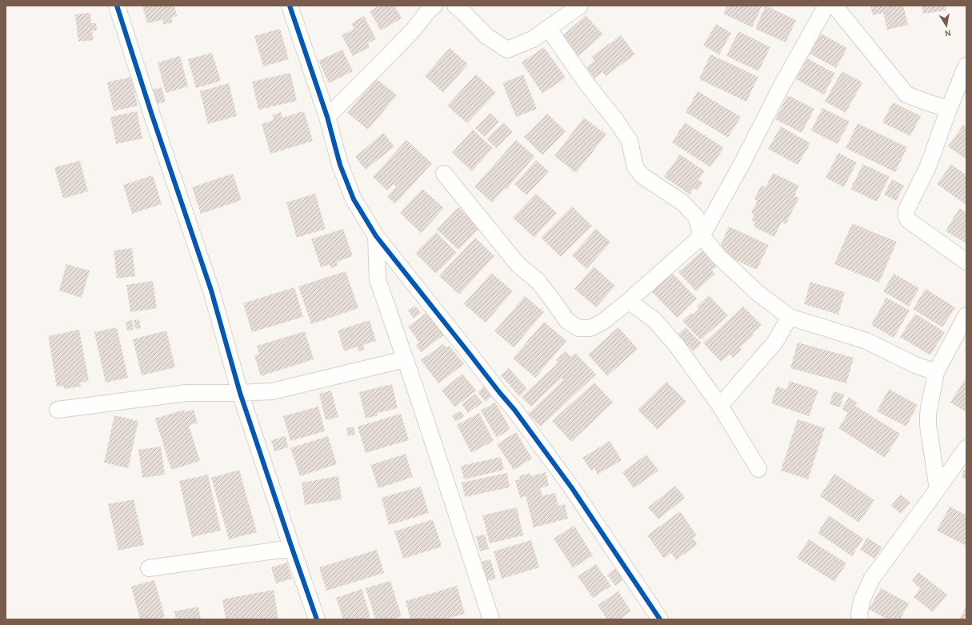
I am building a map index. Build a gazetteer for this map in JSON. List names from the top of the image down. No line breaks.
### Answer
{"north":"bottom"}
